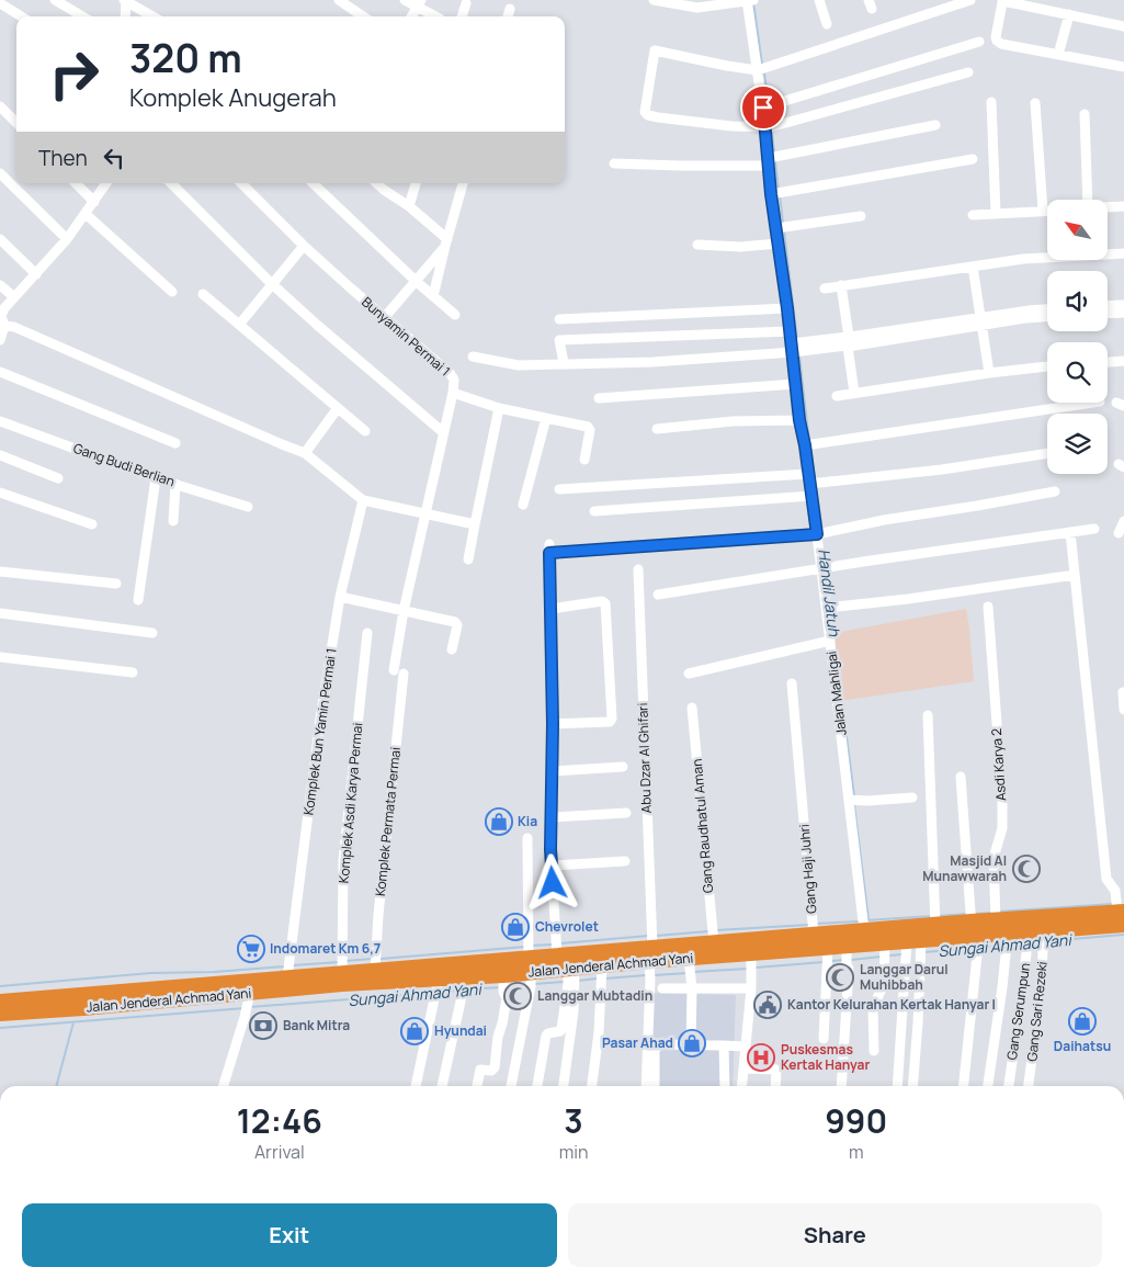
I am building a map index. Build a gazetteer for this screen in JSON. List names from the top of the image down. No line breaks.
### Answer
{"streets":{"highway":["Jalan Jenderal Achmad Yani"],"street":["Bunyamin Permai 1","Gang Budi Berlian","Jalan Mahligai","Komplek Bun Yamin Permai 1","Abu Dzar Al Ghifari","Asdi Karya 2","Komplek Asdi Karya Permai","Komplek Permata Permai","Gang Raudhatul Aman","Gang Haji Juhri","Gang Serumpun","Gang Sari Rezeki"]},"crossings":[["Jalan Mahligai","Jalan Jenderal Achmad Yani"],["Komplek Bun Yamin Permai 1","Jalan Jenderal Achmad Yani"],["Abu Dzar Al Ghifari","Jalan Jenderal Achmad Yani"],["Asdi Karya 2","Jalan Jenderal Achmad Yani"],["Komplek Asdi Karya Permai","Jalan Jenderal Achmad Yani"],["Komplek Permata Permai","Jalan Jenderal Achmad Yani"],["Gang Raudhatul Aman","Jalan Jenderal Achmad Yani"],["Gang Haji Juhri","Jalan Jenderal Achmad Yani"],["Jalan Jenderal Achmad Yani","Gang Serumpun"],["Jalan Jenderal Achmad Yani","Gang Sari Rezeki"],["Gang Serumpun","Gang Sari Rezeki"]],"water":["Handil Jatuh","Sungai Ahmad Yani"],"places":{"shop":["Kia","Chevrolet","Daihatsu","Hyundai","Pasar Ahad"],"mosque":["Masjid Al Munawwarah","Langgar Darul Muhibbah","Langgar Mubtadin"],"supermarket":["Indomaret Km 6,7"],"public building":["Kantor Kelurahan Kertak Hanyar I"],"bank":["Bank Mitra"],"hospital":["Puskesmas Kertak Hanyar"]},"north":"top left","page":{"turn":["320 m","Komplek Anugerah"],"then":"Then","eta":["12:46","Arrival","3","min","990","m"],"buttons":["Exit","Share"]}}
